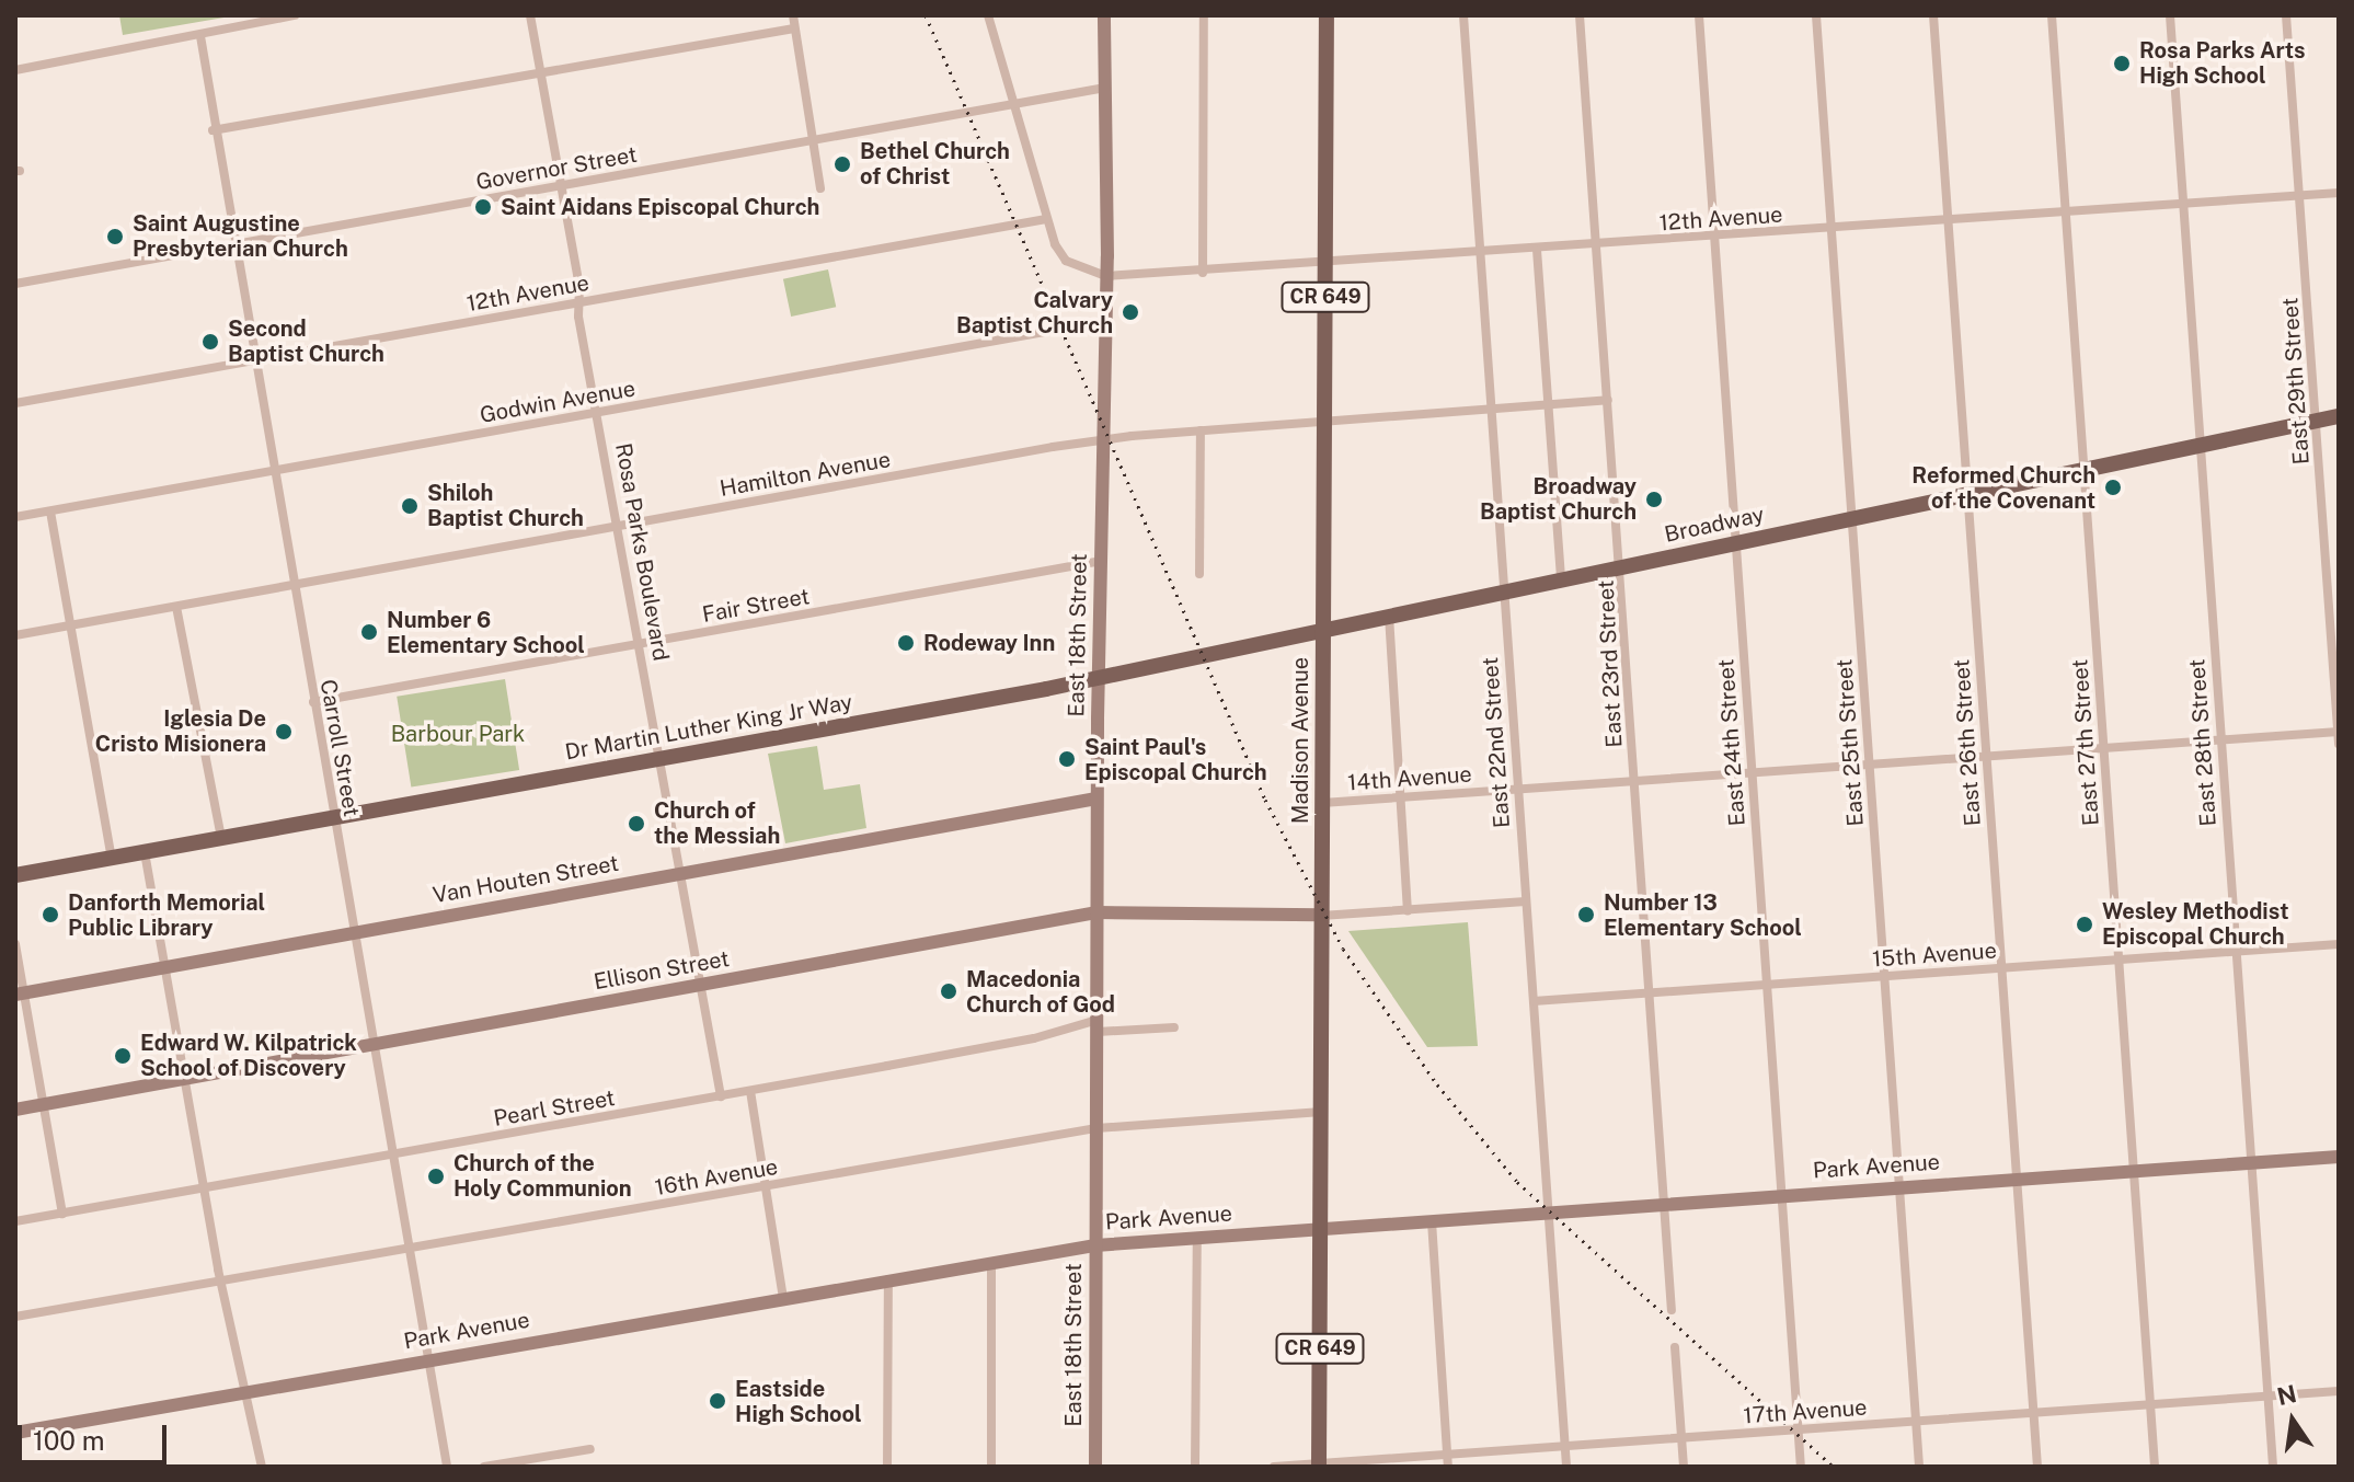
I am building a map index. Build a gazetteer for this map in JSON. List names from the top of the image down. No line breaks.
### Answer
{"streets":{"main road":["CR 649","Broadway","Dr Martin Luther King Jr Way","Madison Avenue"],"street":["Governor Street","12th Avenue","East 29th Street","Godwin Avenue","Hamilton Avenue","Rosa Parks Boulevard","Fair Street","East 18th Street","East 23rd Street","East 22nd Street","East 24th Street","East 25th Street","East 26th Street","East 27th Street","East 28th Street","Carroll Street","14th Avenue","Van Houten Street","15th Avenue","Ellison Street","Pearl Street","Park Avenue","16th Avenue","17th Avenue"]},"crossings":[["Governor Street","Rosa Parks Boulevard"],["Governor Street","East 18th Street"],["Governor Street","Carroll Street"],["12th Avenue","East 29th Street"],["12th Avenue","Rosa Parks Boulevard"],["12th Avenue","East 18th Street"],["12th Avenue","East 23rd Street"],["12th Avenue","Madison Avenue"],["12th Avenue","East 22nd Street"],["12th Avenue","East 24th Street"],["12th Avenue","East 25th Street"],["12th Avenue","East 26th Street"],["12th Avenue","East 27th Street"],["12th Avenue","East 28th Street"],["12th Avenue","Carroll Street"],["East 29th Street","Broadway"],["East 29th Street","14th Avenue"],["Godwin Avenue","Rosa Parks Boulevard"],["Godwin Avenue","East 18th Street"],["Godwin Avenue","Carroll Street"],["Hamilton Avenue","Rosa Parks Boulevard"],["Hamilton Avenue","East 18th Street"],["Hamilton Avenue","East 23rd Street"],["Hamilton Avenue","Madison Avenue"],["Hamilton Avenue","East 22nd Street"],["Hamilton Avenue","Carroll Street"],["Broadway","East 18th Street"],["Broadway","East 23rd Street"],["Broadway","Dr Martin Luther King Jr Way"],["Broadway","Madison Avenue"],["Broadway","East 22nd Street"],["Broadway","East 24th Street"],["Broadway","East 25th Street"],["Broadway","East 26th Street"],["Broadway","East 27th Street"],["Broadway","East 28th Street"],["Rosa Parks Boulevard","Fair Street"],["Rosa Parks Boulevard","Dr Martin Luther King Jr Way"],["Rosa Parks Boulevard","Van Houten Street"],["Rosa Parks Boulevard","Ellison Street"],["Rosa Parks Boulevard","Pearl Street"],["Fair Street","East 18th Street"],["Fair Street","Carroll Street"],["East 18th Street","Dr Martin Luther King Jr Way"],["East 18th Street","Van Houten Street"],["East 18th Street","Ellison Street"],["East 18th Street","Pearl Street"],["East 18th Street","Park Avenue"],["East 18th Street","16th Avenue"],["East 23rd Street","14th Avenue"],["East 23rd Street","15th Avenue"],["East 23rd Street","Park Avenue"],["Dr Martin Luther King Jr Way","Carroll Street"],["Madison Avenue","14th Avenue"],["Madison Avenue","Ellison Street"],["Madison Avenue","Park Avenue"],["Madison Avenue","16th Avenue"],["Madison Avenue","17th Avenue"],["East 22nd Street","14th Avenue"],["East 22nd Street","15th Avenue"],["East 22nd Street","Park Avenue"],["East 22nd Street","17th Avenue"],["East 24th Street","14th Avenue"],["East 24th Street","15th Avenue"],["East 24th Street","Park Avenue"],["East 24th Street","17th Avenue"],["East 25th Street","14th Avenue"],["East 25th Street","15th Avenue"],["East 25th Street","Park Avenue"],["East 25th Street","17th Avenue"],["East 26th Street","14th Avenue"],["East 26th Street","15th Avenue"],["East 26th Street","Park Avenue"],["East 26th Street","17th Avenue"],["East 27th Street","14th Avenue"],["East 27th Street","15th Avenue"],["East 27th Street","Park Avenue"],["East 27th Street","17th Avenue"],["East 28th Street","14th Avenue"],["East 28th Street","15th Avenue"],["East 28th Street","Park Avenue"],["East 28th Street","17th Avenue"],["Carroll Street","Van Houten Street"],["Carroll Street","Ellison Street"],["Carroll Street","Pearl Street"],["Carroll Street","Park Avenue"],["Carroll Street","16th Avenue"]],"parks":["Barbour Park"],"places":["Rosa Parks Arts High School","Bethel Church of Christ","Saint Aidans Episcopal Church","Saint Augustine Presbyterian Church","Calvary Baptist Church","Second Baptist Church","Reformed Church of the Covenant","Broadway Baptist Church","Shiloh Baptist Church","Number 6 Elementary School","Rodeway Inn","Iglesia De Cristo Misionera","Saint Paul's Episcopal Church","Church of the Messiah","Danforth Memorial Public Library","Number 13 Elementary School","Wesley Methodist Episcopal Church","Macedonia Church of God","Edward W. Kilpatrick School of Discovery","Church of the Holy Communion","Eastside High School"],"scale_bar":"100 m","north":"top"}
